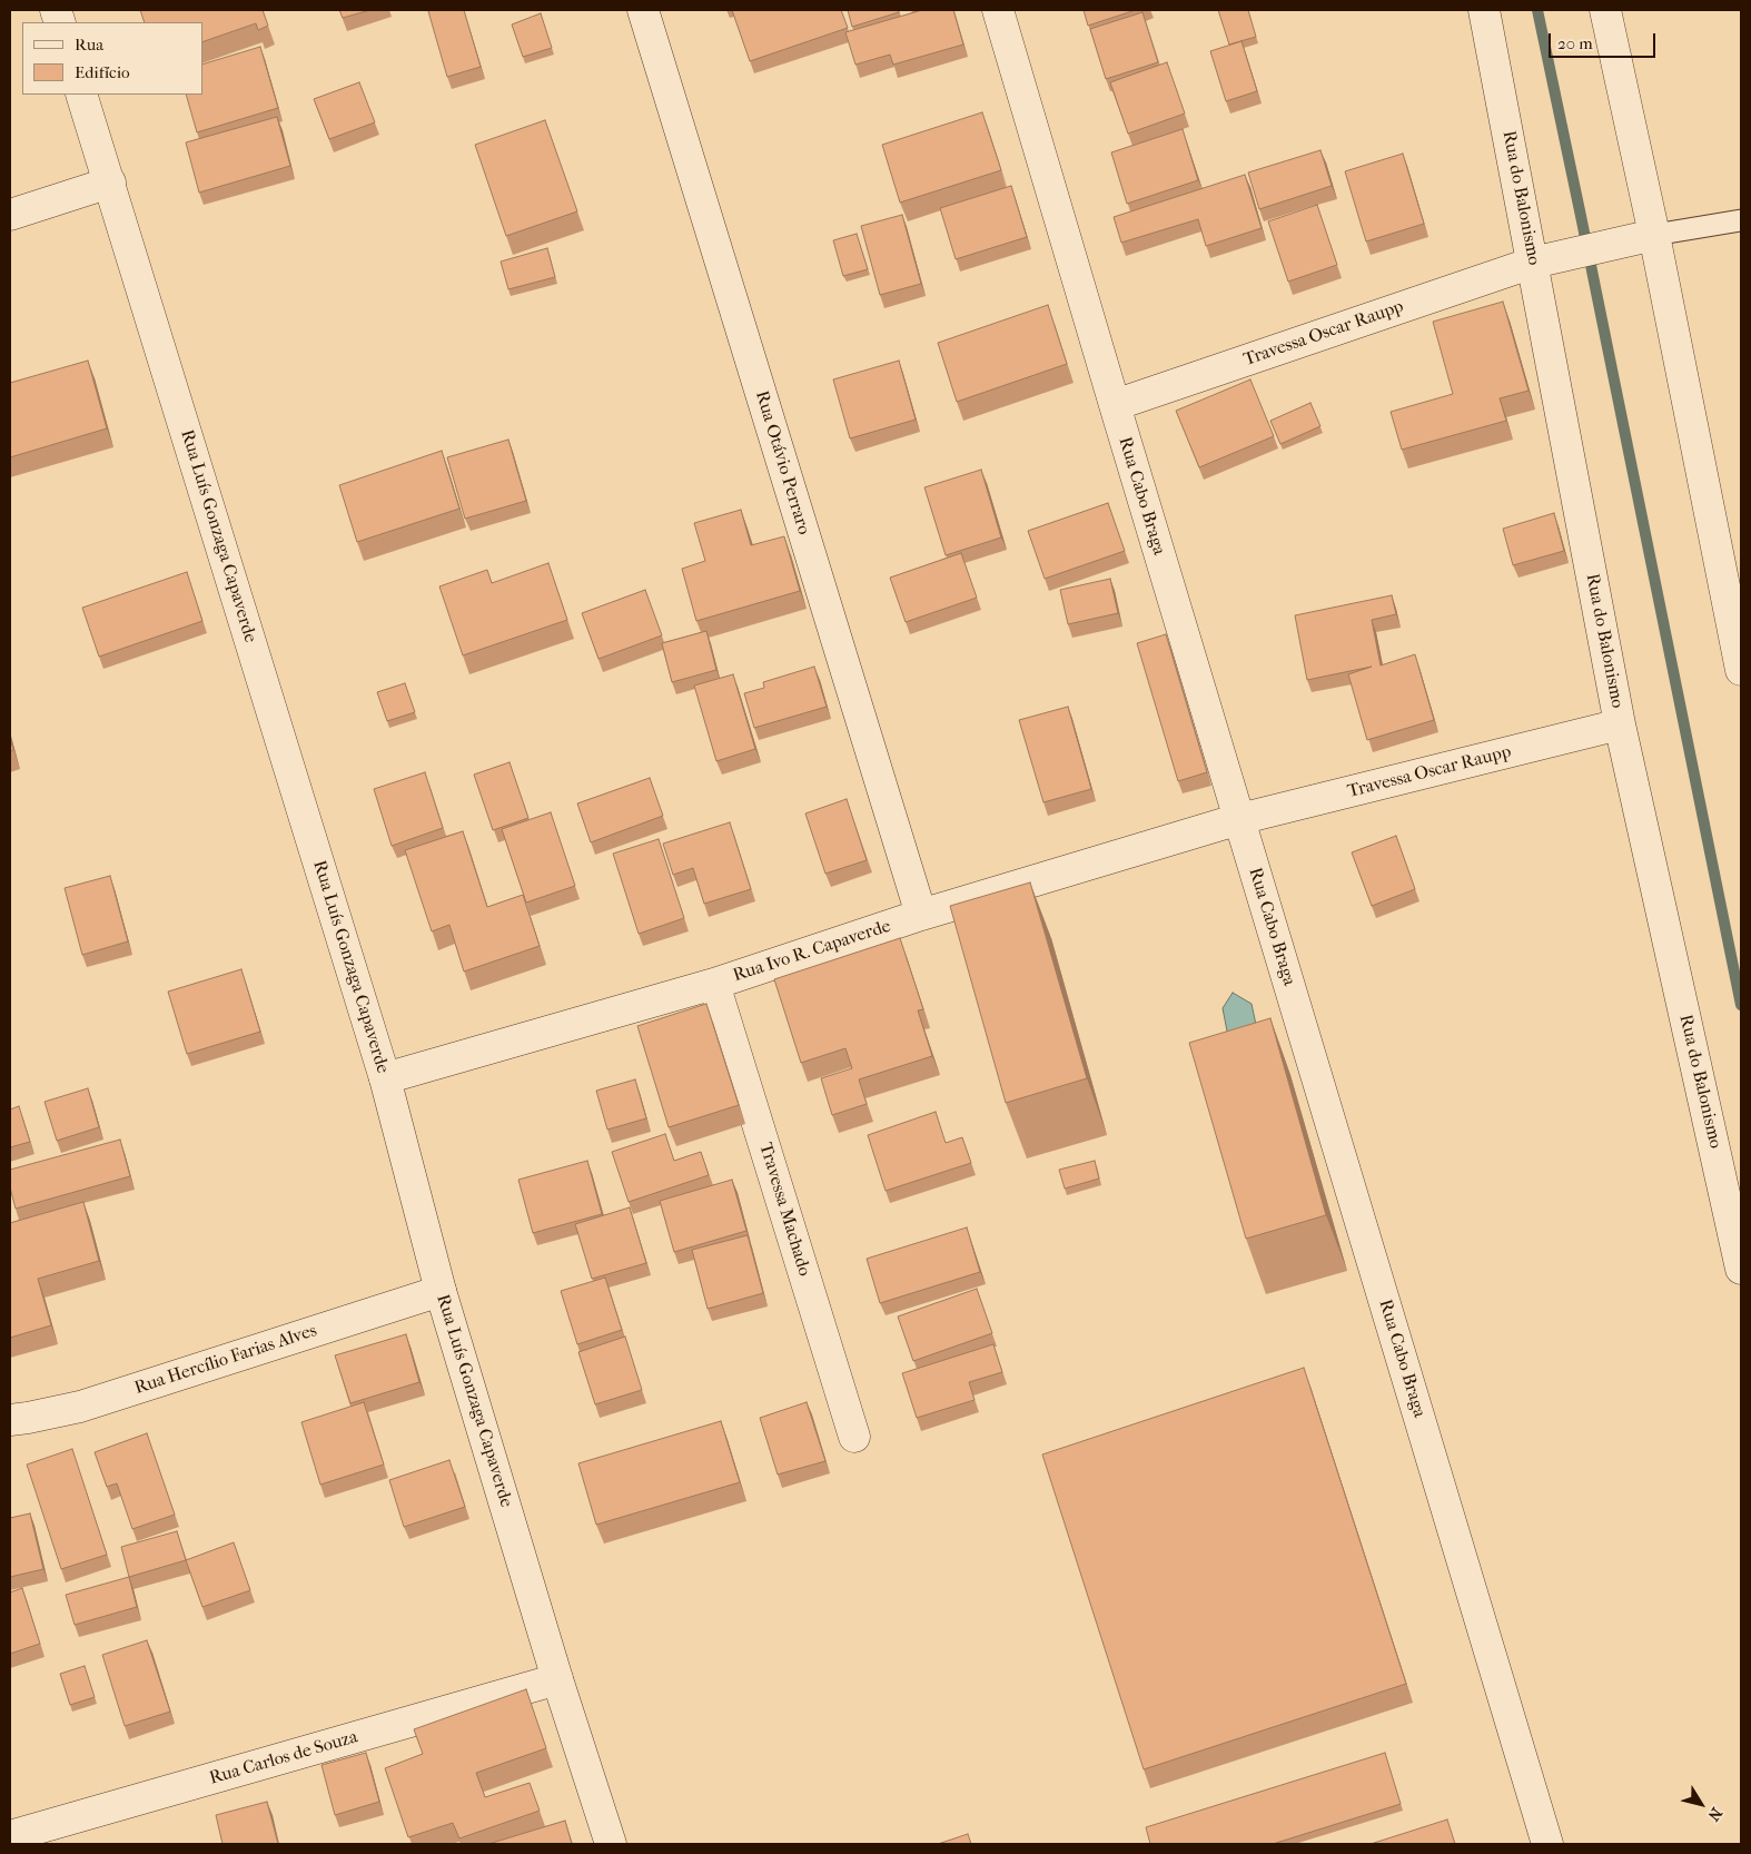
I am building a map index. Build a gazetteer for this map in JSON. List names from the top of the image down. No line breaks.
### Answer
{"streets":{"street":["Rua do Balonismo","Travessa Oscar Raupp","Rua Otávio Perraro","Rua Cabo Braga","Rua Luís Gonzaga Capaverde","Rua Ivo R. Capaverde","Travessa Machado","Rua Hercílio Farias Alves","Rua Carlos de Souza"]},"crossings":[["Rua do Balonismo","Travessa Oscar Raupp"],["Travessa Oscar Raupp","Rua Cabo Braga"],["Travessa Oscar Raupp","Rua Ivo R. Capaverde"],["Rua Otávio Perraro","Rua Ivo R. Capaverde"],["Rua Cabo Braga","Rua Ivo R. Capaverde"],["Rua Luís Gonzaga Capaverde","Rua Ivo R. Capaverde"],["Rua Luís Gonzaga Capaverde","Rua Hercílio Farias Alves"],["Rua Luís Gonzaga Capaverde","Rua Carlos de Souza"],["Rua Ivo R. Capaverde","Travessa Machado"]],"legend":["Rua","Edifício"],"scale_bar":"20 m","north":"bottom right"}
